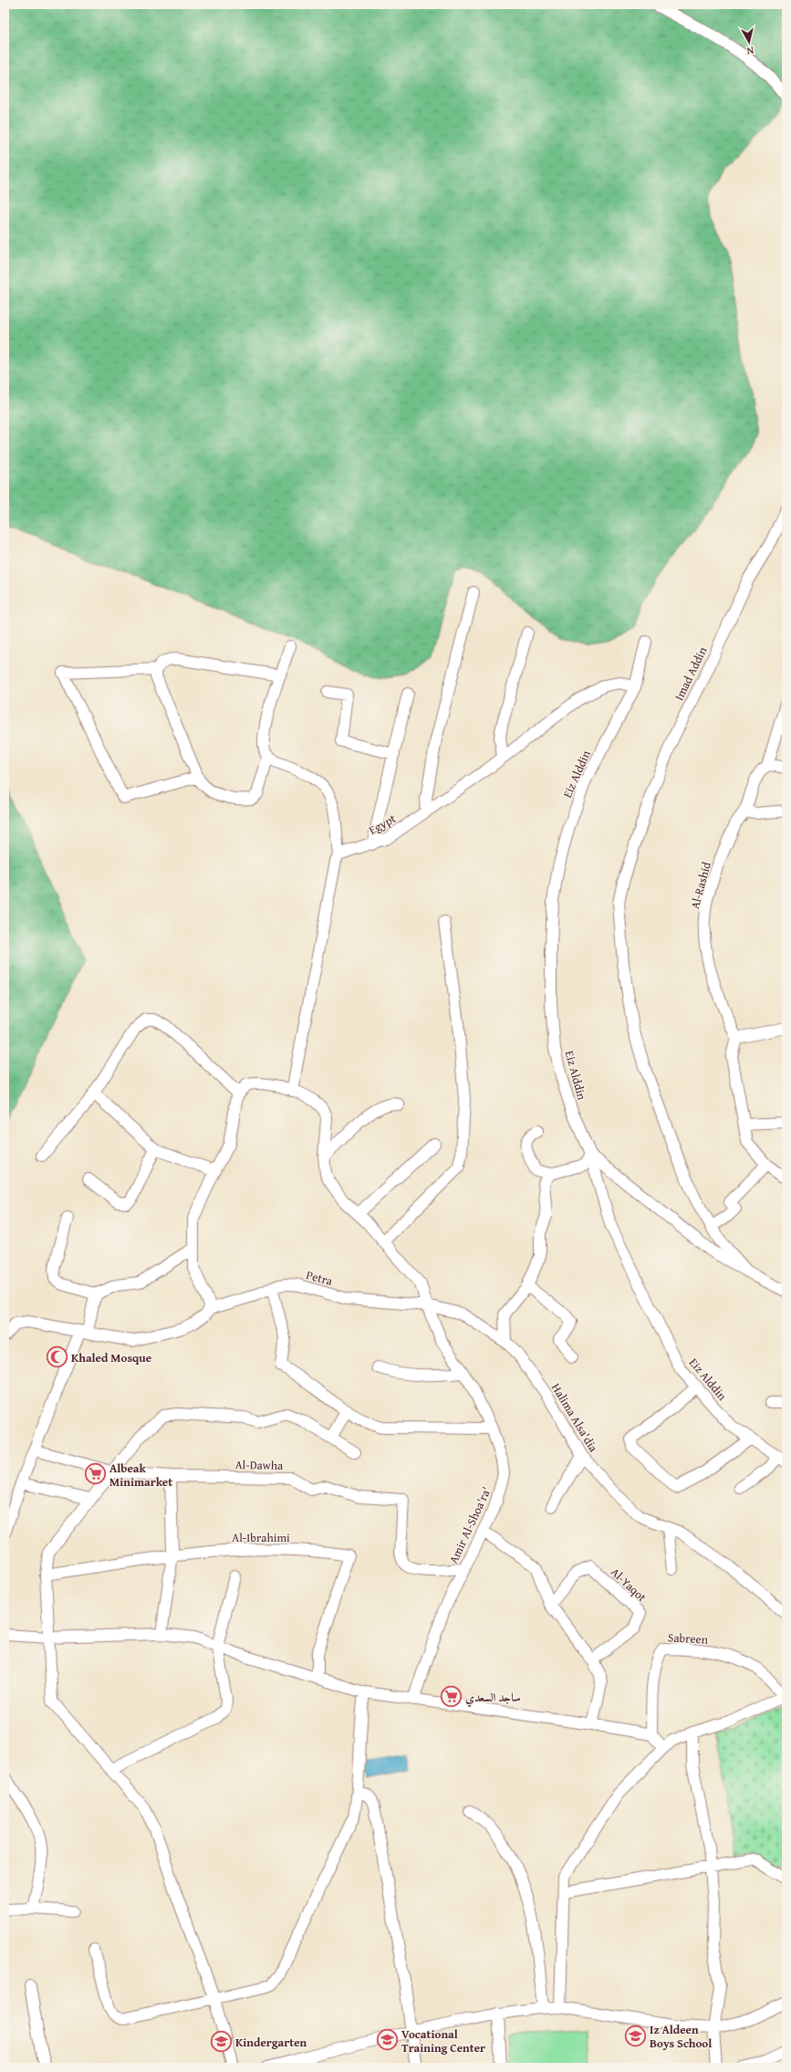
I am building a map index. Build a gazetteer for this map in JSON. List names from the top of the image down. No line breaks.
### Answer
{"streets":{"street":["Imad Addin","Eiz Alddin","Egypt","Al-Rashid","Petra","Halima Alsa'dia","Al-Dawha","Amir Al-Shoa'ra'","Al-Ibrahimi","Al-Yaqot","Sabreen"]},"crossings":[["Eiz Alddin","Egypt"],["Petra","Halima Alsa'dia"],["Petra","Amir Al-Shoa'ra'"],["Halima Alsa'dia","Amir Al-Shoa'ra'"],["Al-Dawha","Amir Al-Shoa'ra'"]],"places":{"mosque":["Khaled Mosque"],"supermarket":["Albeak Minimarket","ساجد السعدي"],"school or university":["Iz Aldeen Boys School","Vocational Training Center","Kindergarten"]},"north":"bottom"}
